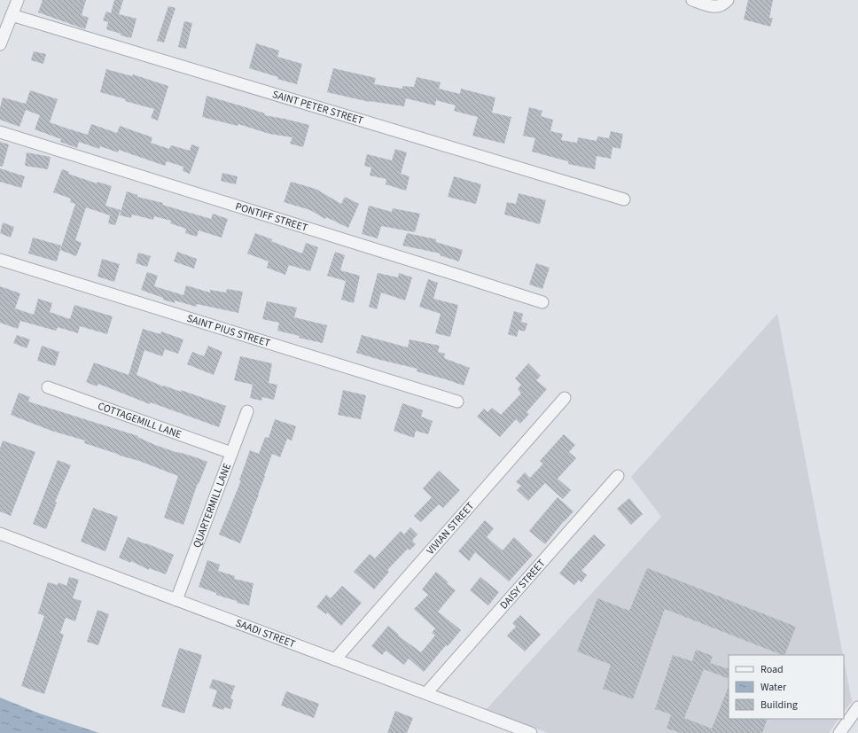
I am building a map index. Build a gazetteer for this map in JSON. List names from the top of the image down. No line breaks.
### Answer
{"streets":{"street":["SAINT PETER STREET","PONTIFF STREET","SAINT PIUS STREET","COTTAGEMILL LANE","QUARTERMILL LANE","VIVIAN STREET","DAISY STREET","SAADI STREET"]},"crossings":[["COTTAGEMILL LANE","QUARTERMILL LANE"],["QUARTERMILL LANE","SAADI STREET"],["VIVIAN STREET","SAADI STREET"],["DAISY STREET","SAADI STREET"]],"legend":["Road","Water","Building"]}
